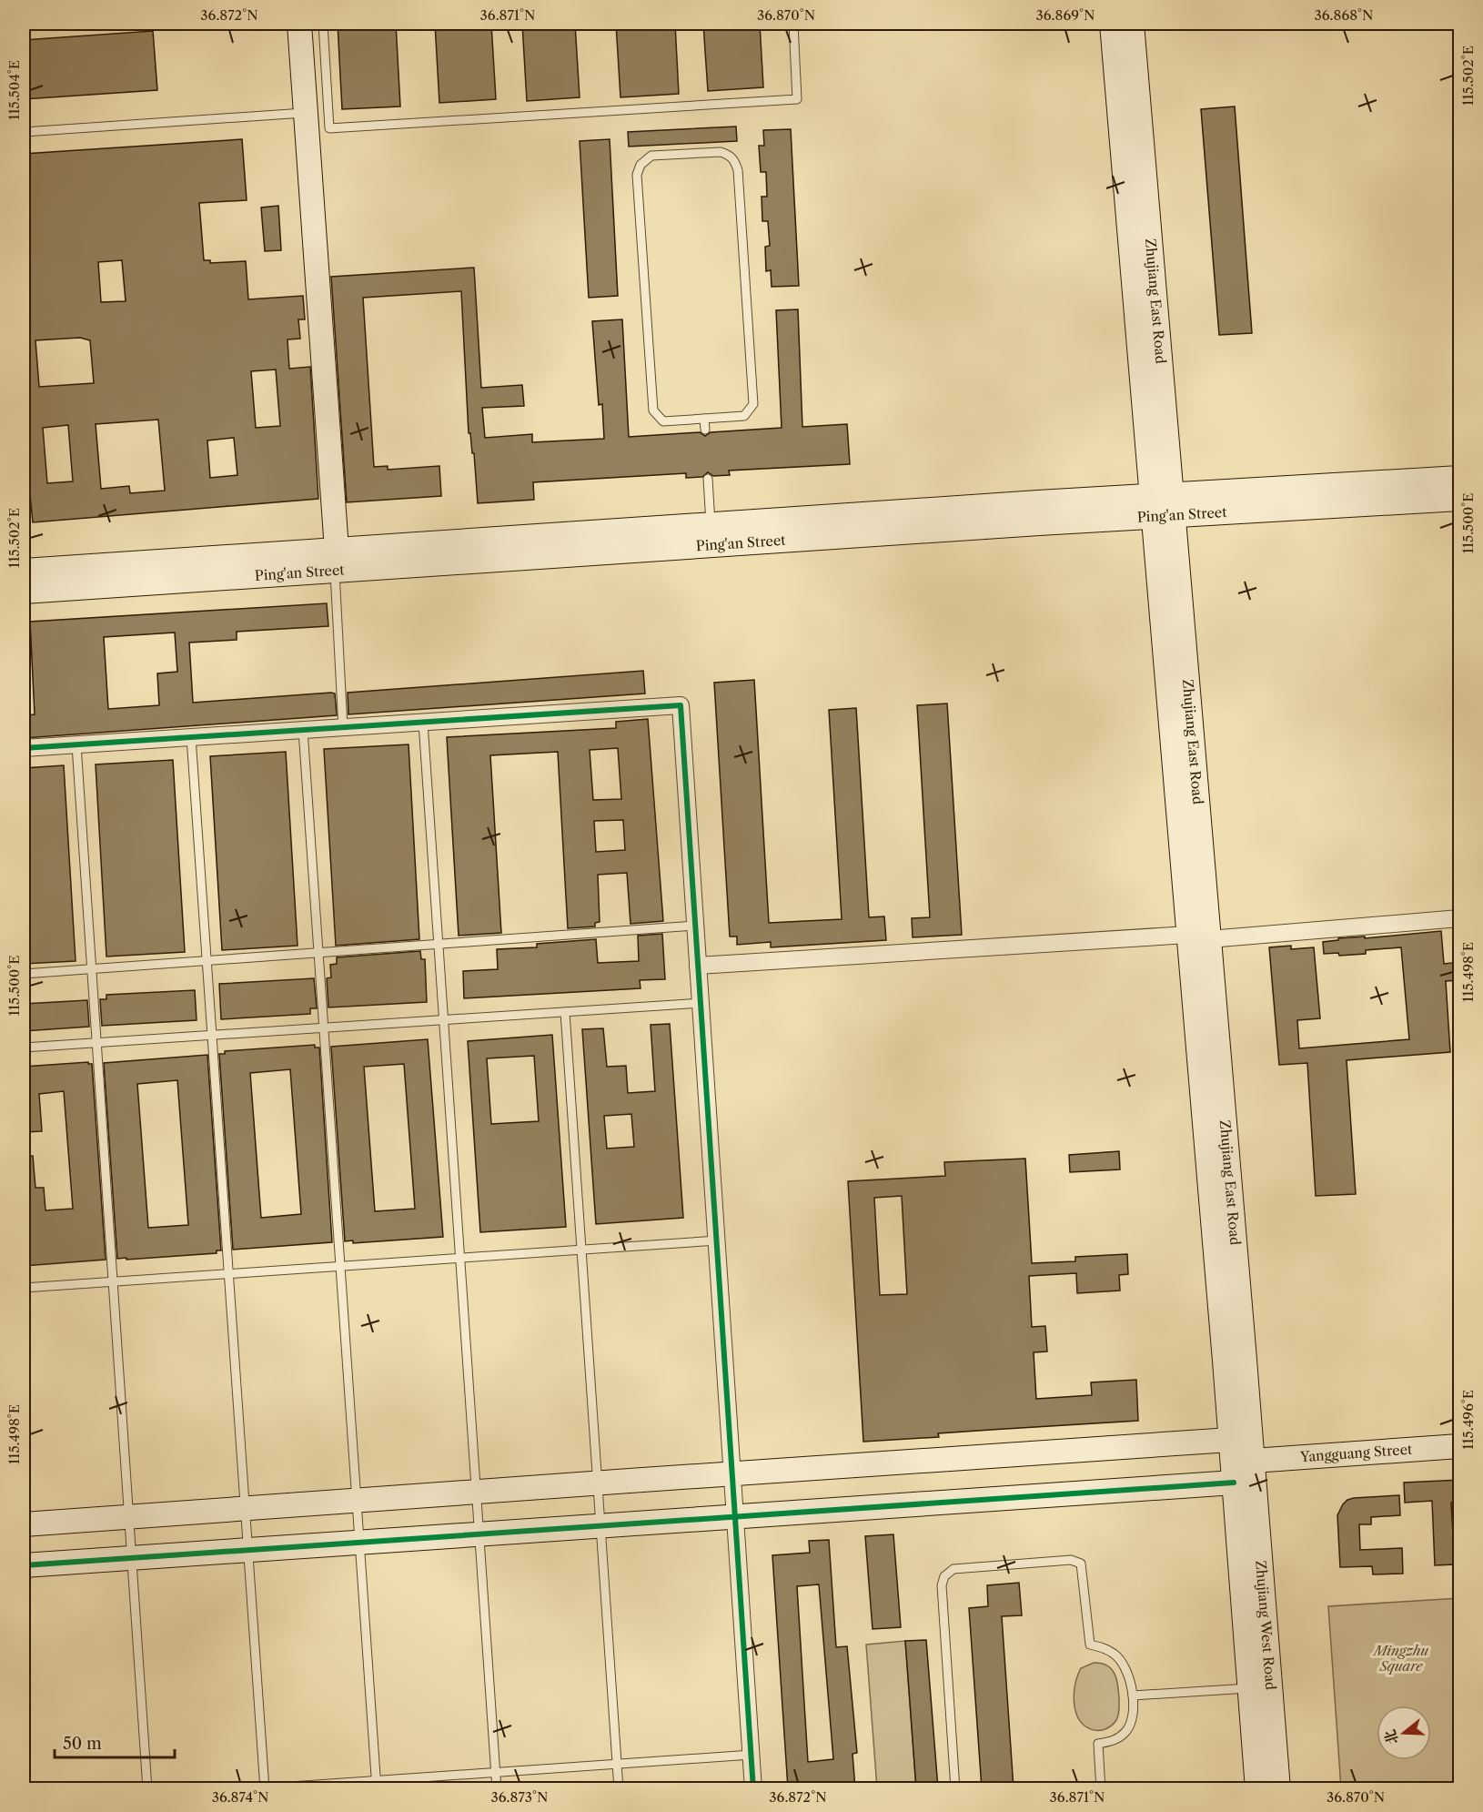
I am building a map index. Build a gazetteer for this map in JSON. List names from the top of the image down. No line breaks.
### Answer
{"streets":{"main road":["Zhujiang East Road","Ping'an Street","Yangguang Street","Zhujiang West Road"]},"crossings":[["Zhujiang East Road","Ping'an Street"],["Zhujiang East Road","Yangguang Street"],["Zhujiang East Road","Zhujiang West Road"],["Yangguang Street","Zhujiang West Road"]],"parks":["Mingzhu Square"],"scale_bar":"50 m","north":"left","coordinates":["36.872°N","36.871°N","36.870°N","36.869°N","36.868°N","115.502°E","115.504°E","115.500°E","115.498°E","115.496°E","36.874°N","36.873°N"]}
